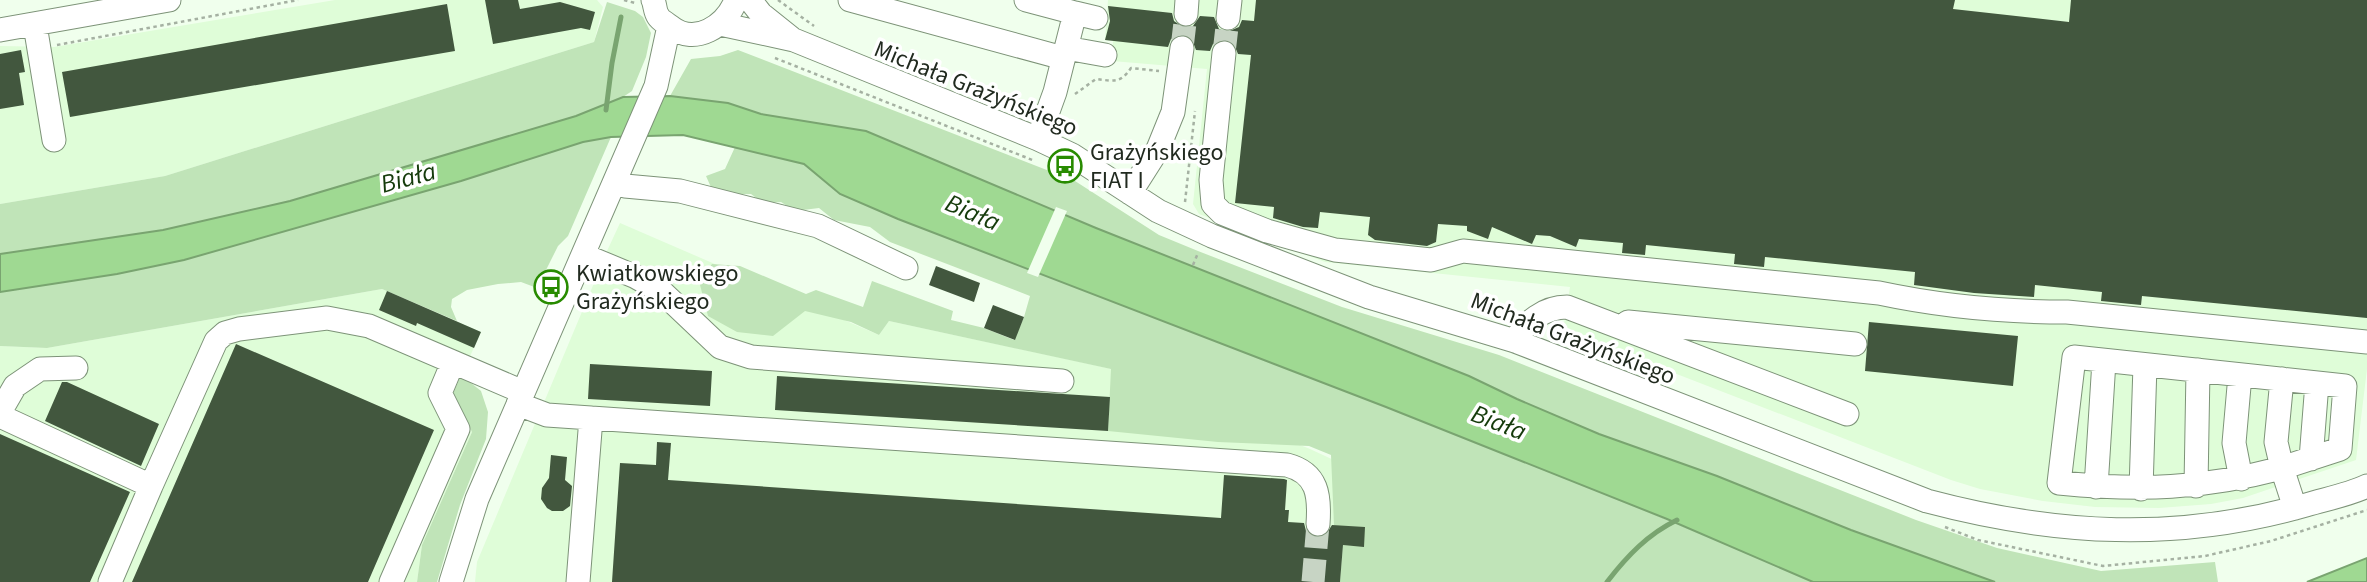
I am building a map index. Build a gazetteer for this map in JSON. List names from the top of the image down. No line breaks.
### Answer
{"streets":{"street":["Michała Grażyńskiego"]},"water":["Biała"],"places":{"bus stop":["Grażyńskiego FIAT I","Kwiatkowskiego Grażyńskiego"]}}
